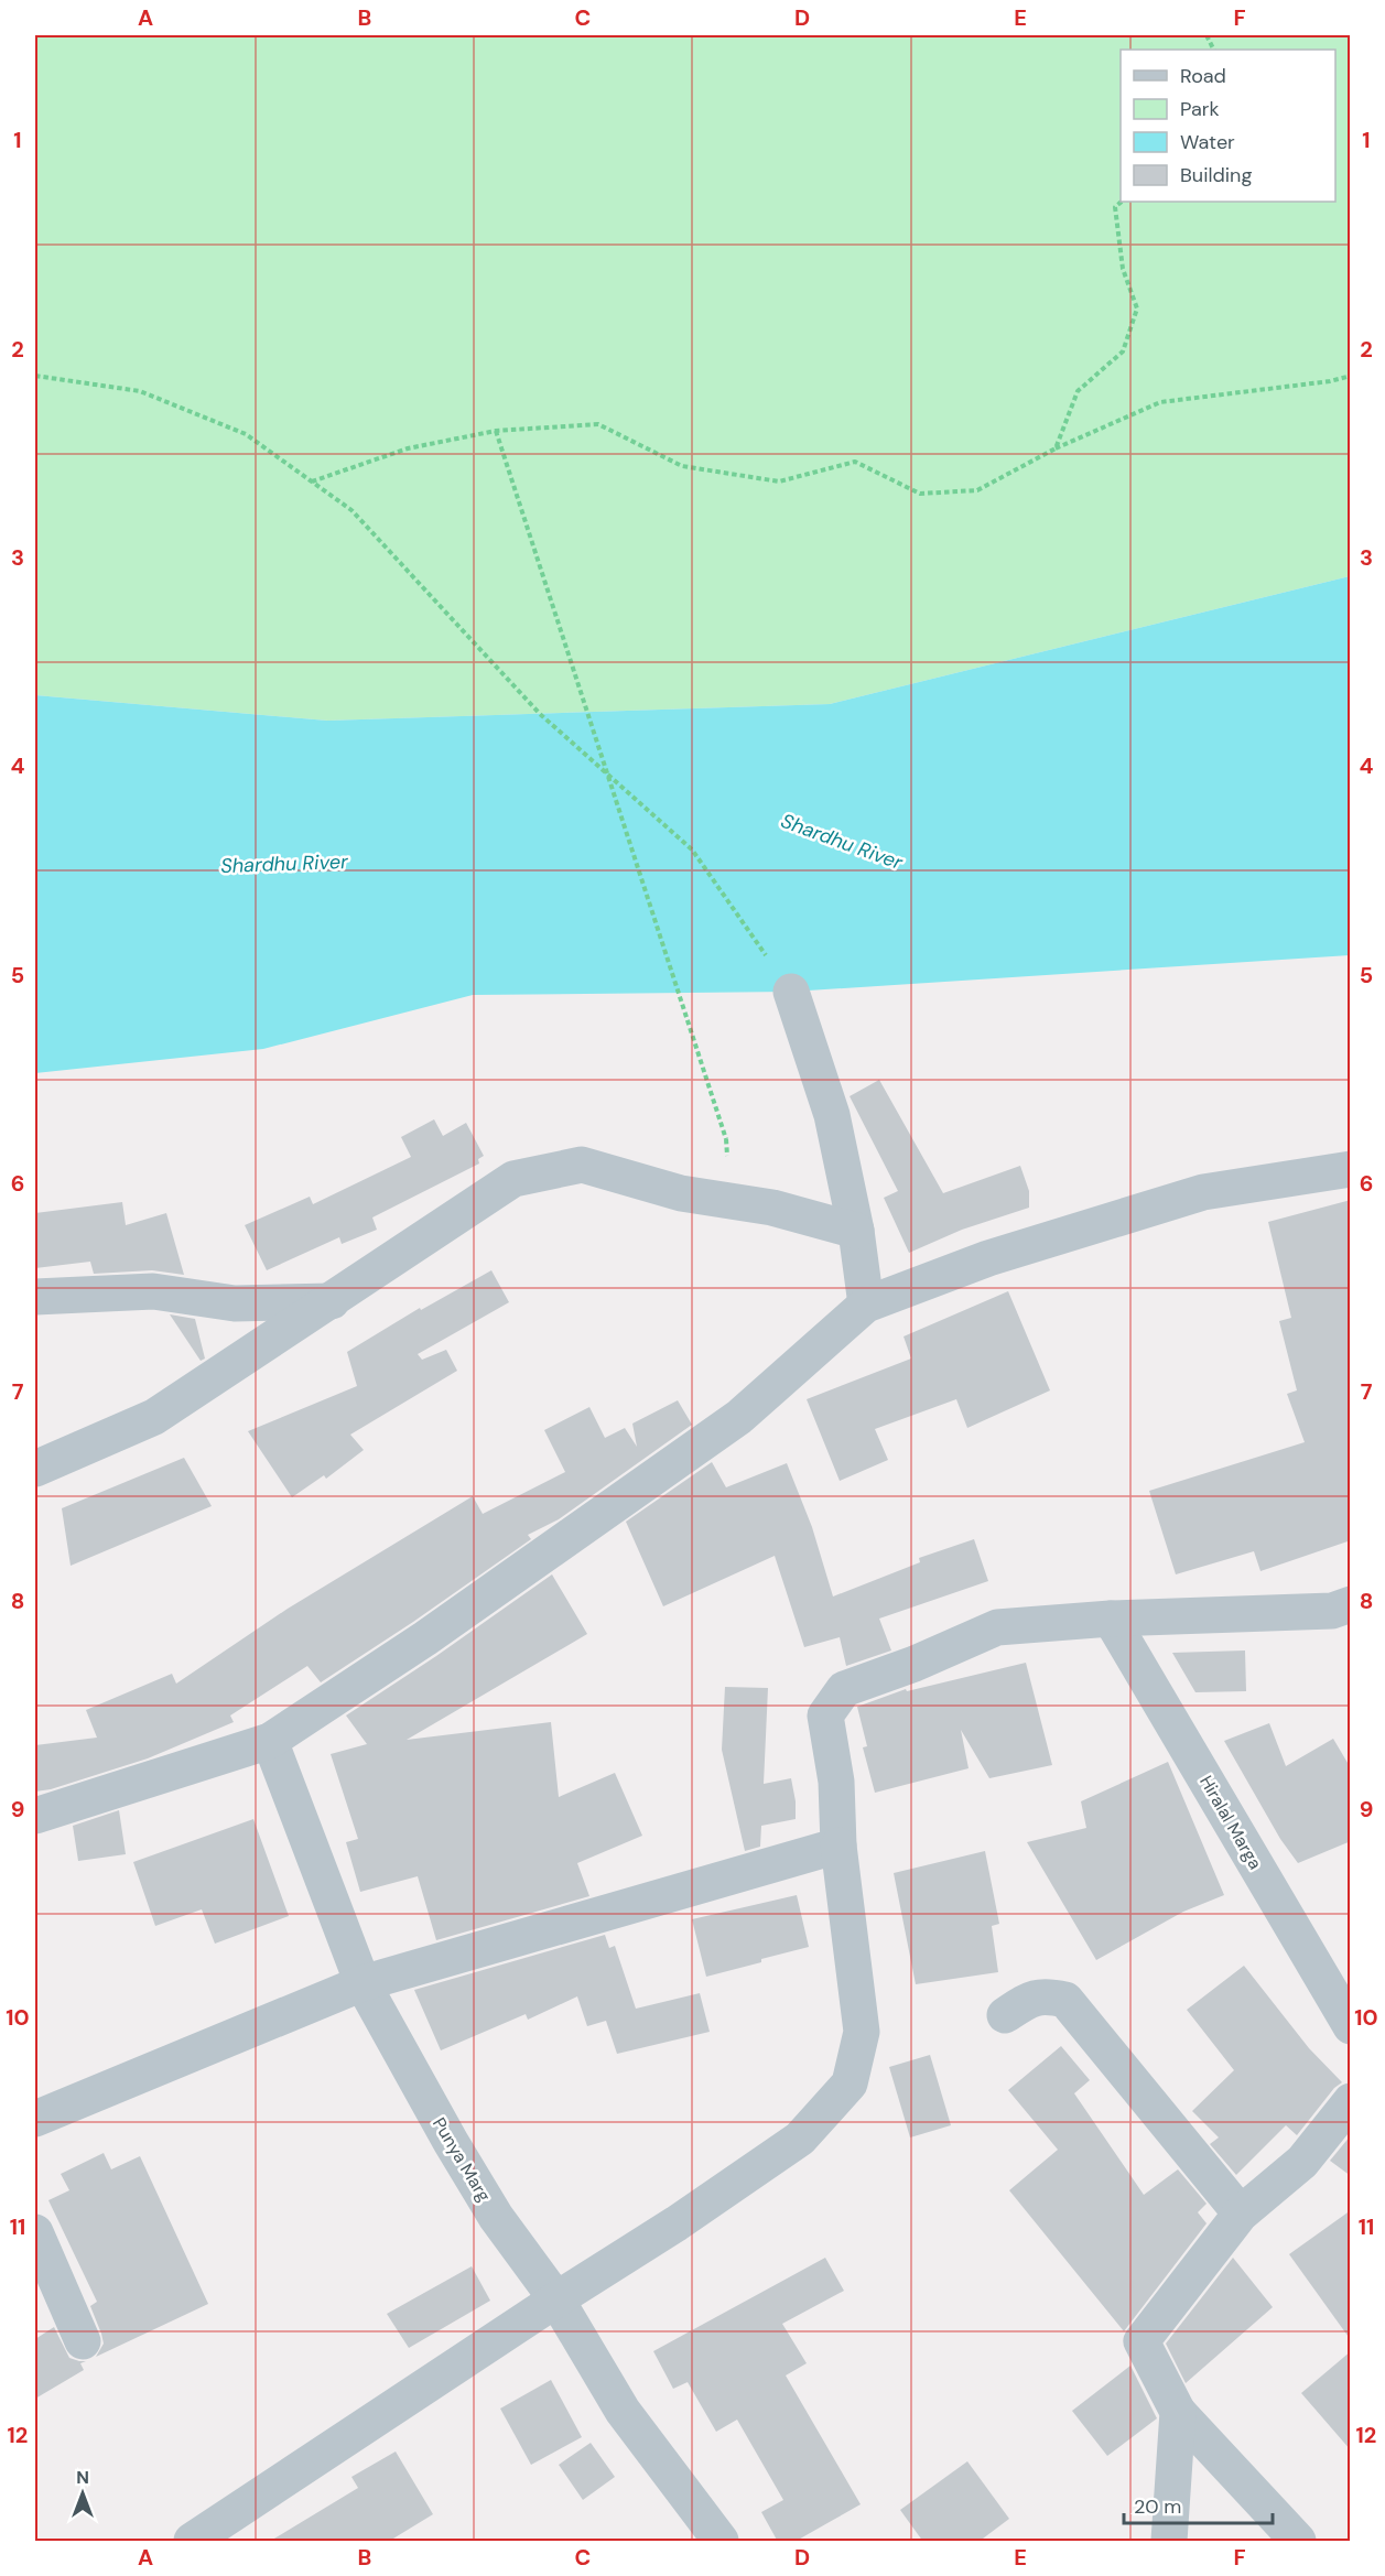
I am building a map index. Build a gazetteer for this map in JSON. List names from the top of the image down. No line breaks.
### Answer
{"streets":{"street":["Hiralal Marga","Punya Marg"]},"water":["Shardhu River"],"legend":["Road","Park","Water","Building"],"scale_bar":"20 m","north":"top","grid":{"columns":["A","B","C","D","E","F"],"rows":["1","2","3","4","5","6","7","8","9","10","11","12"]}}
